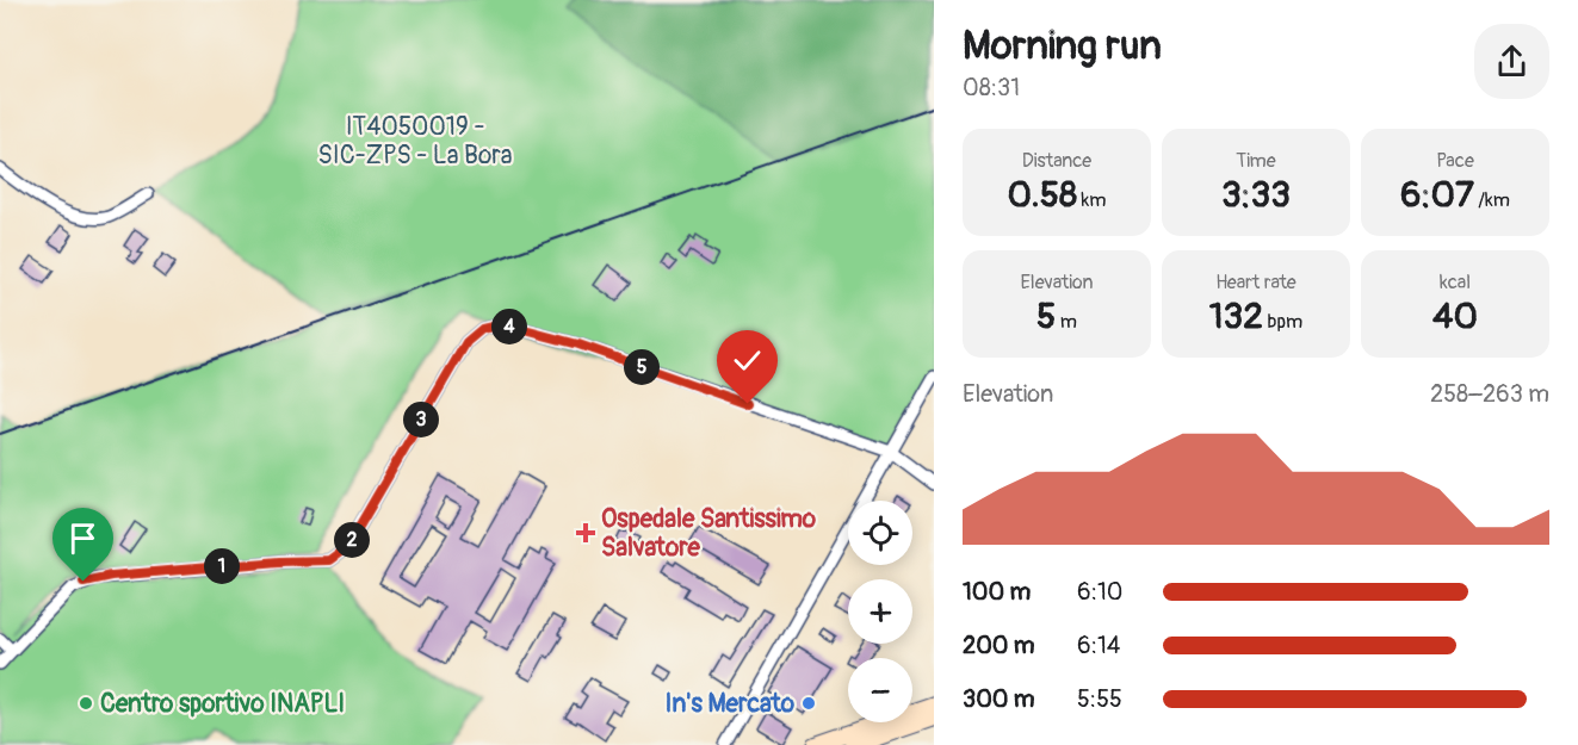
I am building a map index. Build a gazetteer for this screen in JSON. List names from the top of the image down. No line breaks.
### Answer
{"parks":["IT4050019 - SIC-ZPS - La Bora"],"places":{"health":["Ospedale Santissimo Salvatore"],"other":["Centro sportivo INAPLI","In's Mercato"]},"page":{"heading":["Morning run","08:31"],"stats":[["Distance","0.58 km"],["Time","3:33"],["Pace","6:07 /km"],["Elevation","5 m"],["Heart rate","132 bpm"],["kcal","40"]],"pins":["4","5","3","2","1"],"chart":["Elevation","258–263 m"],"map_buttons":["+","−"],"list":[{"name":"100 m","note":"6:10"},{"name":"200 m","note":"6:14"},{"name":"300 m","note":"5:55"}]}}
